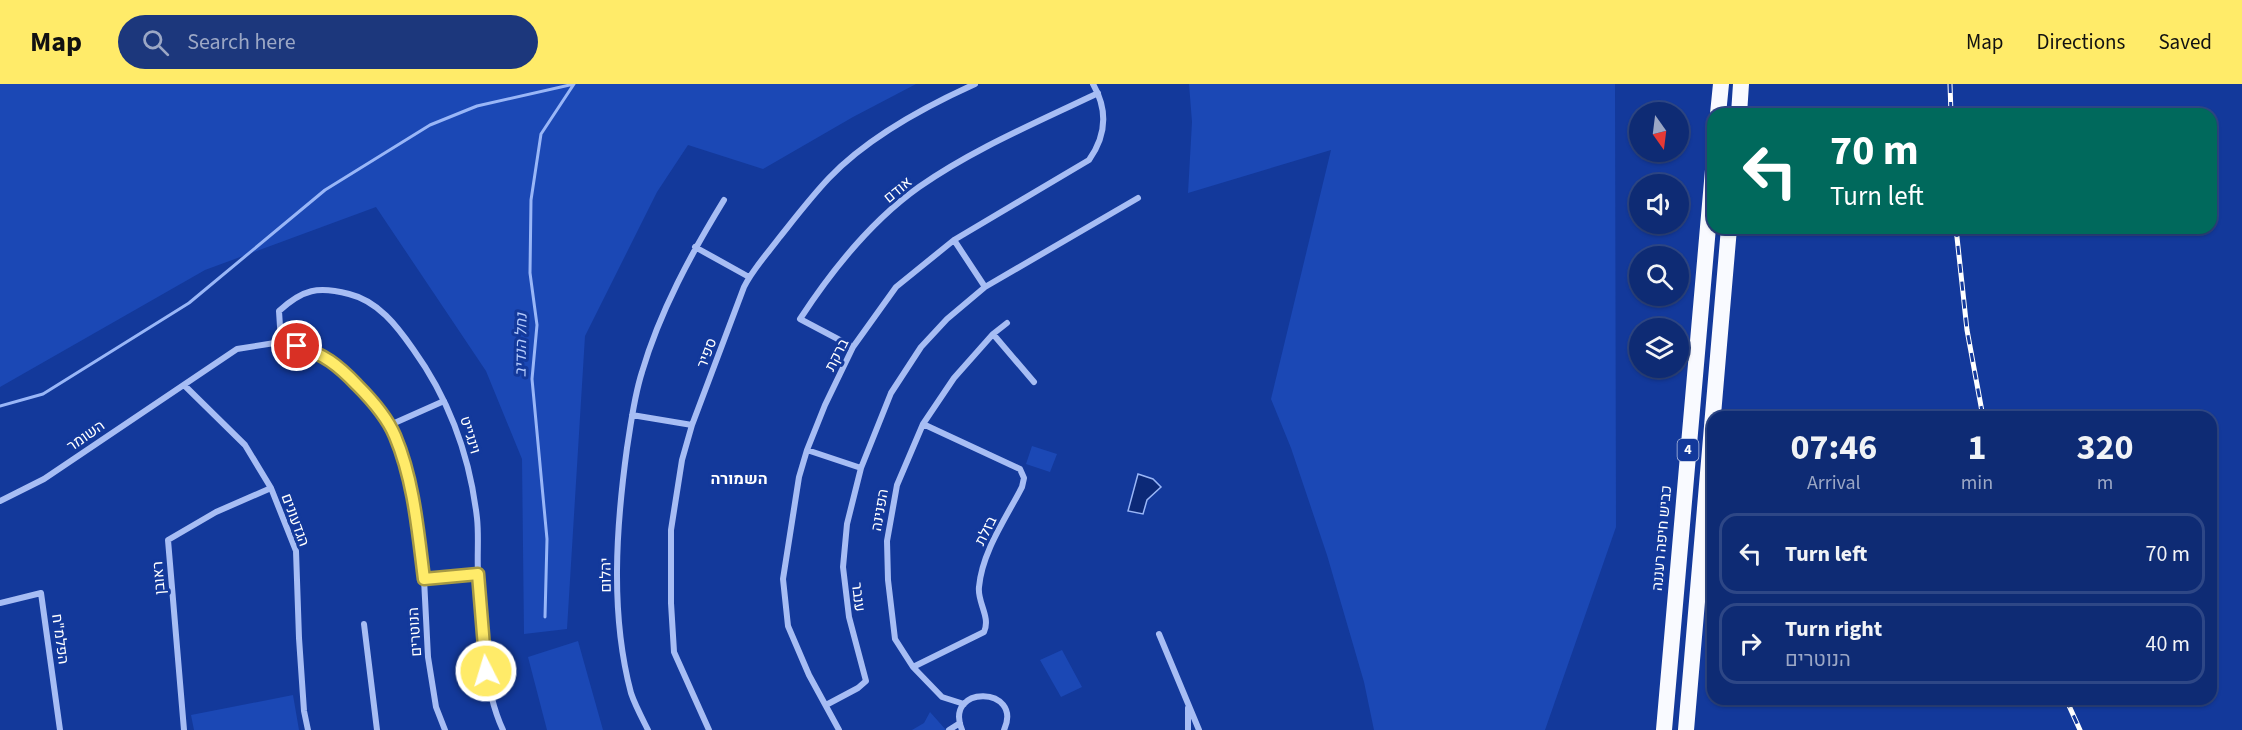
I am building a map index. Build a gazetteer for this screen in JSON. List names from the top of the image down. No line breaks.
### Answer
{"streets":{"highway":["4","כביש חיפה רעננה"],"street":["אודם","ספיר","ברקת","וינגייט","השומר","הפנינה","הגדעונים","בזלת","יהלום","ראובן","ענבר","הנוטרים","הפלמ\"ח"]},"crossings":[["אודם","ברקת"],["ברקת","ענבר"],["וינגייט","הנוטרים"],["השומר","הגדעונים"],["השומר","הנוטרים"],["הפנינה","בזלת"],["הגדעונים","ראובן"],["הגדעונים","הנוטרים"]],"districts":["השמורה"],"water":["נחל הנדיב"],"north":"bottom","page":{"header":"Map","search":"Search here","nav":["Map","Directions","Saved"],"turn":["70 m","Turn left"],"eta":["07:46","Arrival","1","min","320","m"],"list":[{"name":"Turn left","value":"70 m"},{"name":"Turn right","note":"הנוטרים","value":"40 m"}]}}
